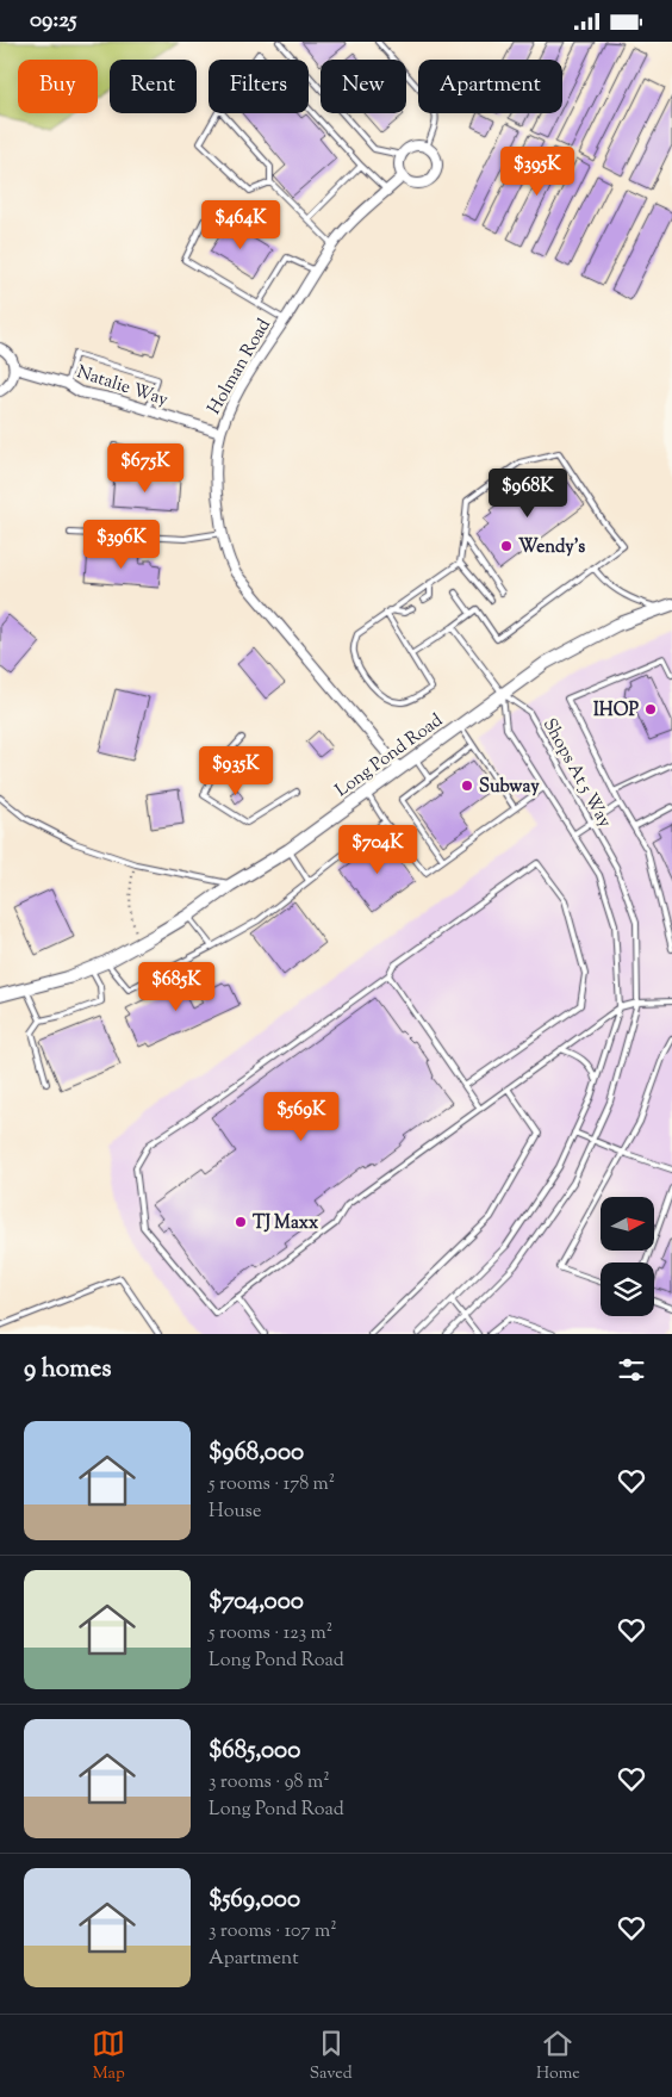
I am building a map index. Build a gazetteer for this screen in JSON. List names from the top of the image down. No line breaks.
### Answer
{"streets":{"street":["Holman Road","Natalie Way","Long Pond Road"],"lane":["Shops At 5 Way"]},"crossings":[["Holman Road","Natalie Way"],["Holman Road","Long Pond Road"],["Long Pond Road","Shops At 5 Way"]],"places":["Wendy's","IHOP","Subway","TJ Maxx"],"north":"right","page":{"status":"09:25","chip":["Buy","Rent","Filters","New","Apartment"],"price":["$395K","$464K","$675K","$968K","$396K","$935K","$704K","$685K","$569K"],"heading":"9 homes","list":[{"name":"$968,000","note":"5 rooms · 178 m² · House"},{"name":"$704,000","note":"5 rooms · 123 m² · Long Pond Road"},{"name":"$685,000","note":"3 rooms · 98 m² · Long Pond Road"},{"name":"$569,000","note":"3 rooms · 107 m² · Apartment"}],"tabs":["Map","Saved","Home"]}}
